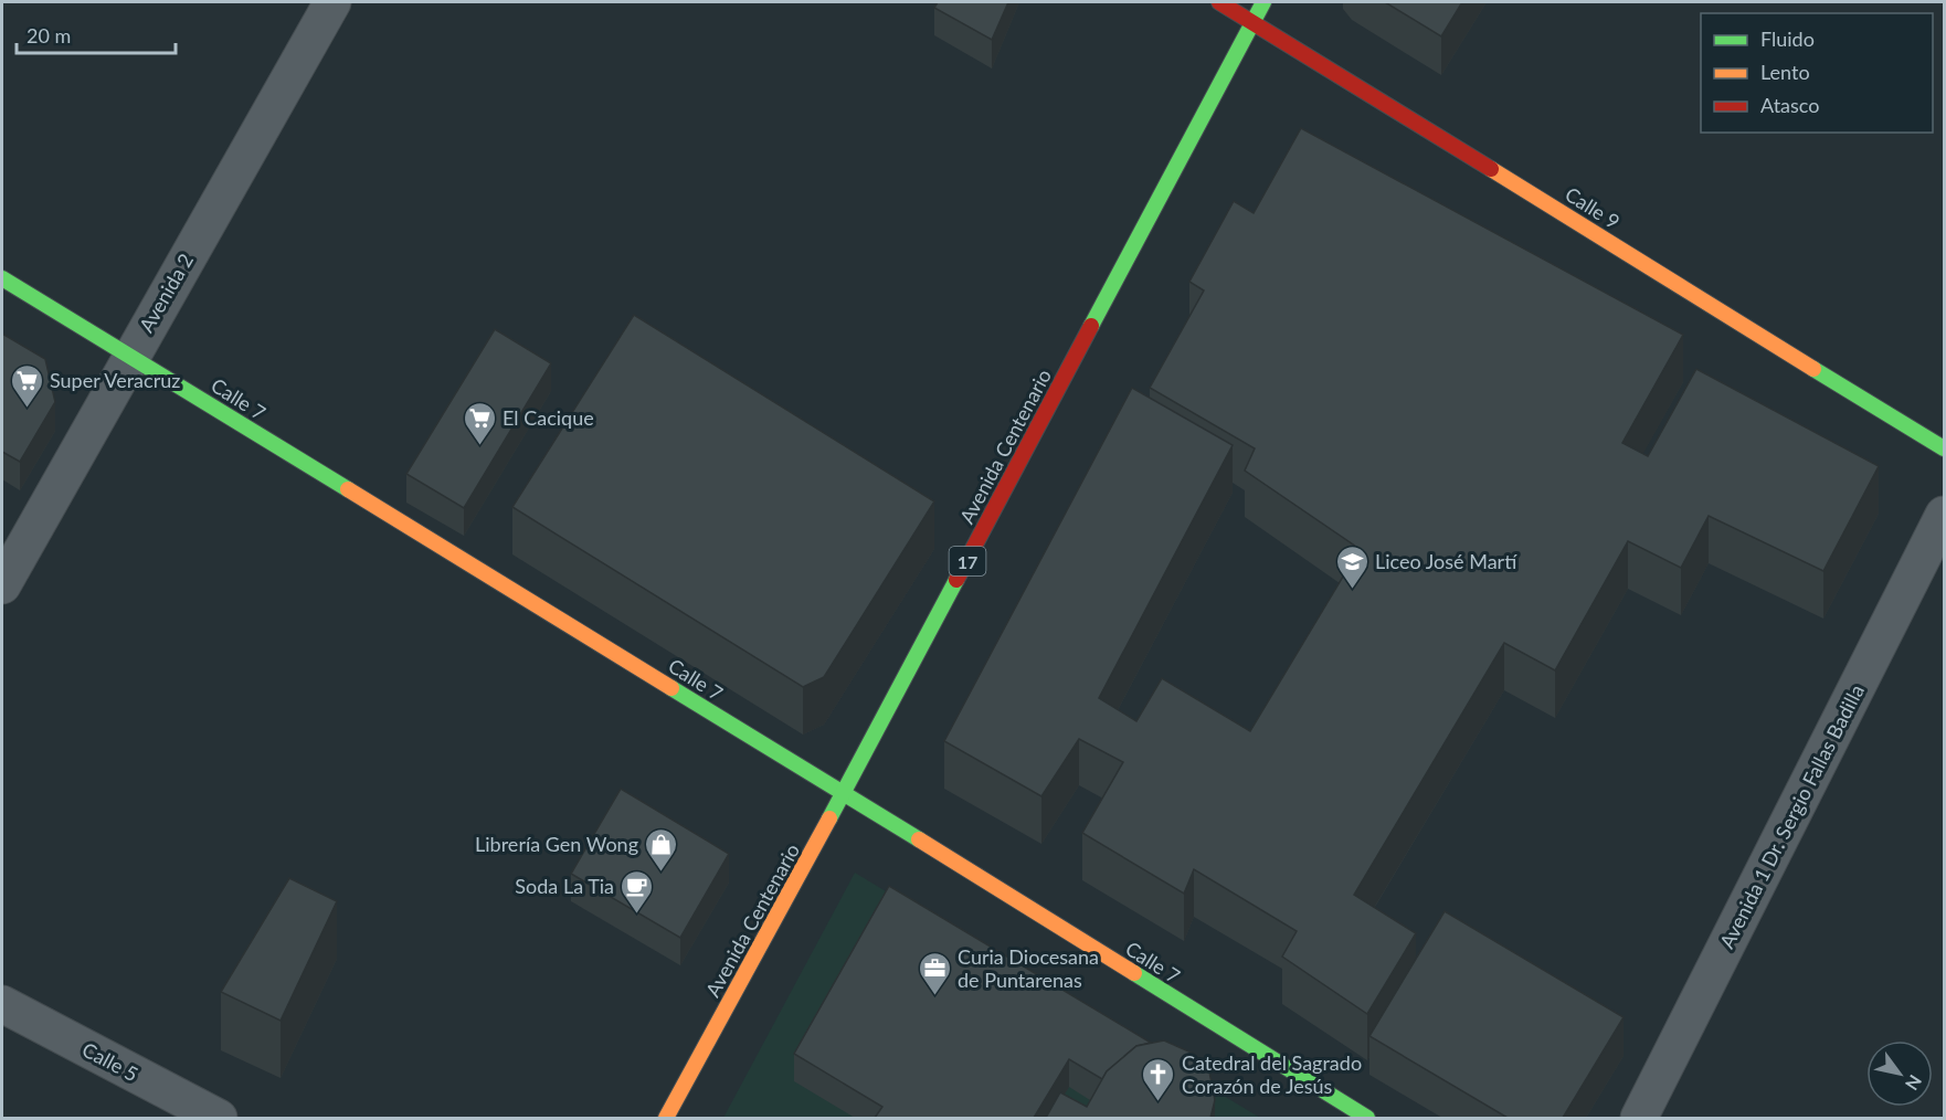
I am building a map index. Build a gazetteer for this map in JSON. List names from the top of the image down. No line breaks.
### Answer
{"streets":{"street":["Calle 9","Avenida 2","Calle 7","Avenida Centenario","17","Avenida 1 Dr. Sergio Fallas Badilla","Calle 5"]},"crossings":[["Calle 9","Avenida Centenario"],["Avenida 2","Calle 7"],["Calle 7","Avenida Centenario"]],"places":{"supermarket":["Super Veracruz","El Cacique"],"school or university":["Liceo José Martí"],"shop":["Librería Gen Wong"],"cafe":["Soda La Tia"],"office":["Curia Diocesana de Puntarenas"],"church":["Catedral del Sagrado Corazón de Jesús"]},"legend":["Fluido","Lento","Atasco"],"scale_bar":"20 m","north":"bottom right"}
